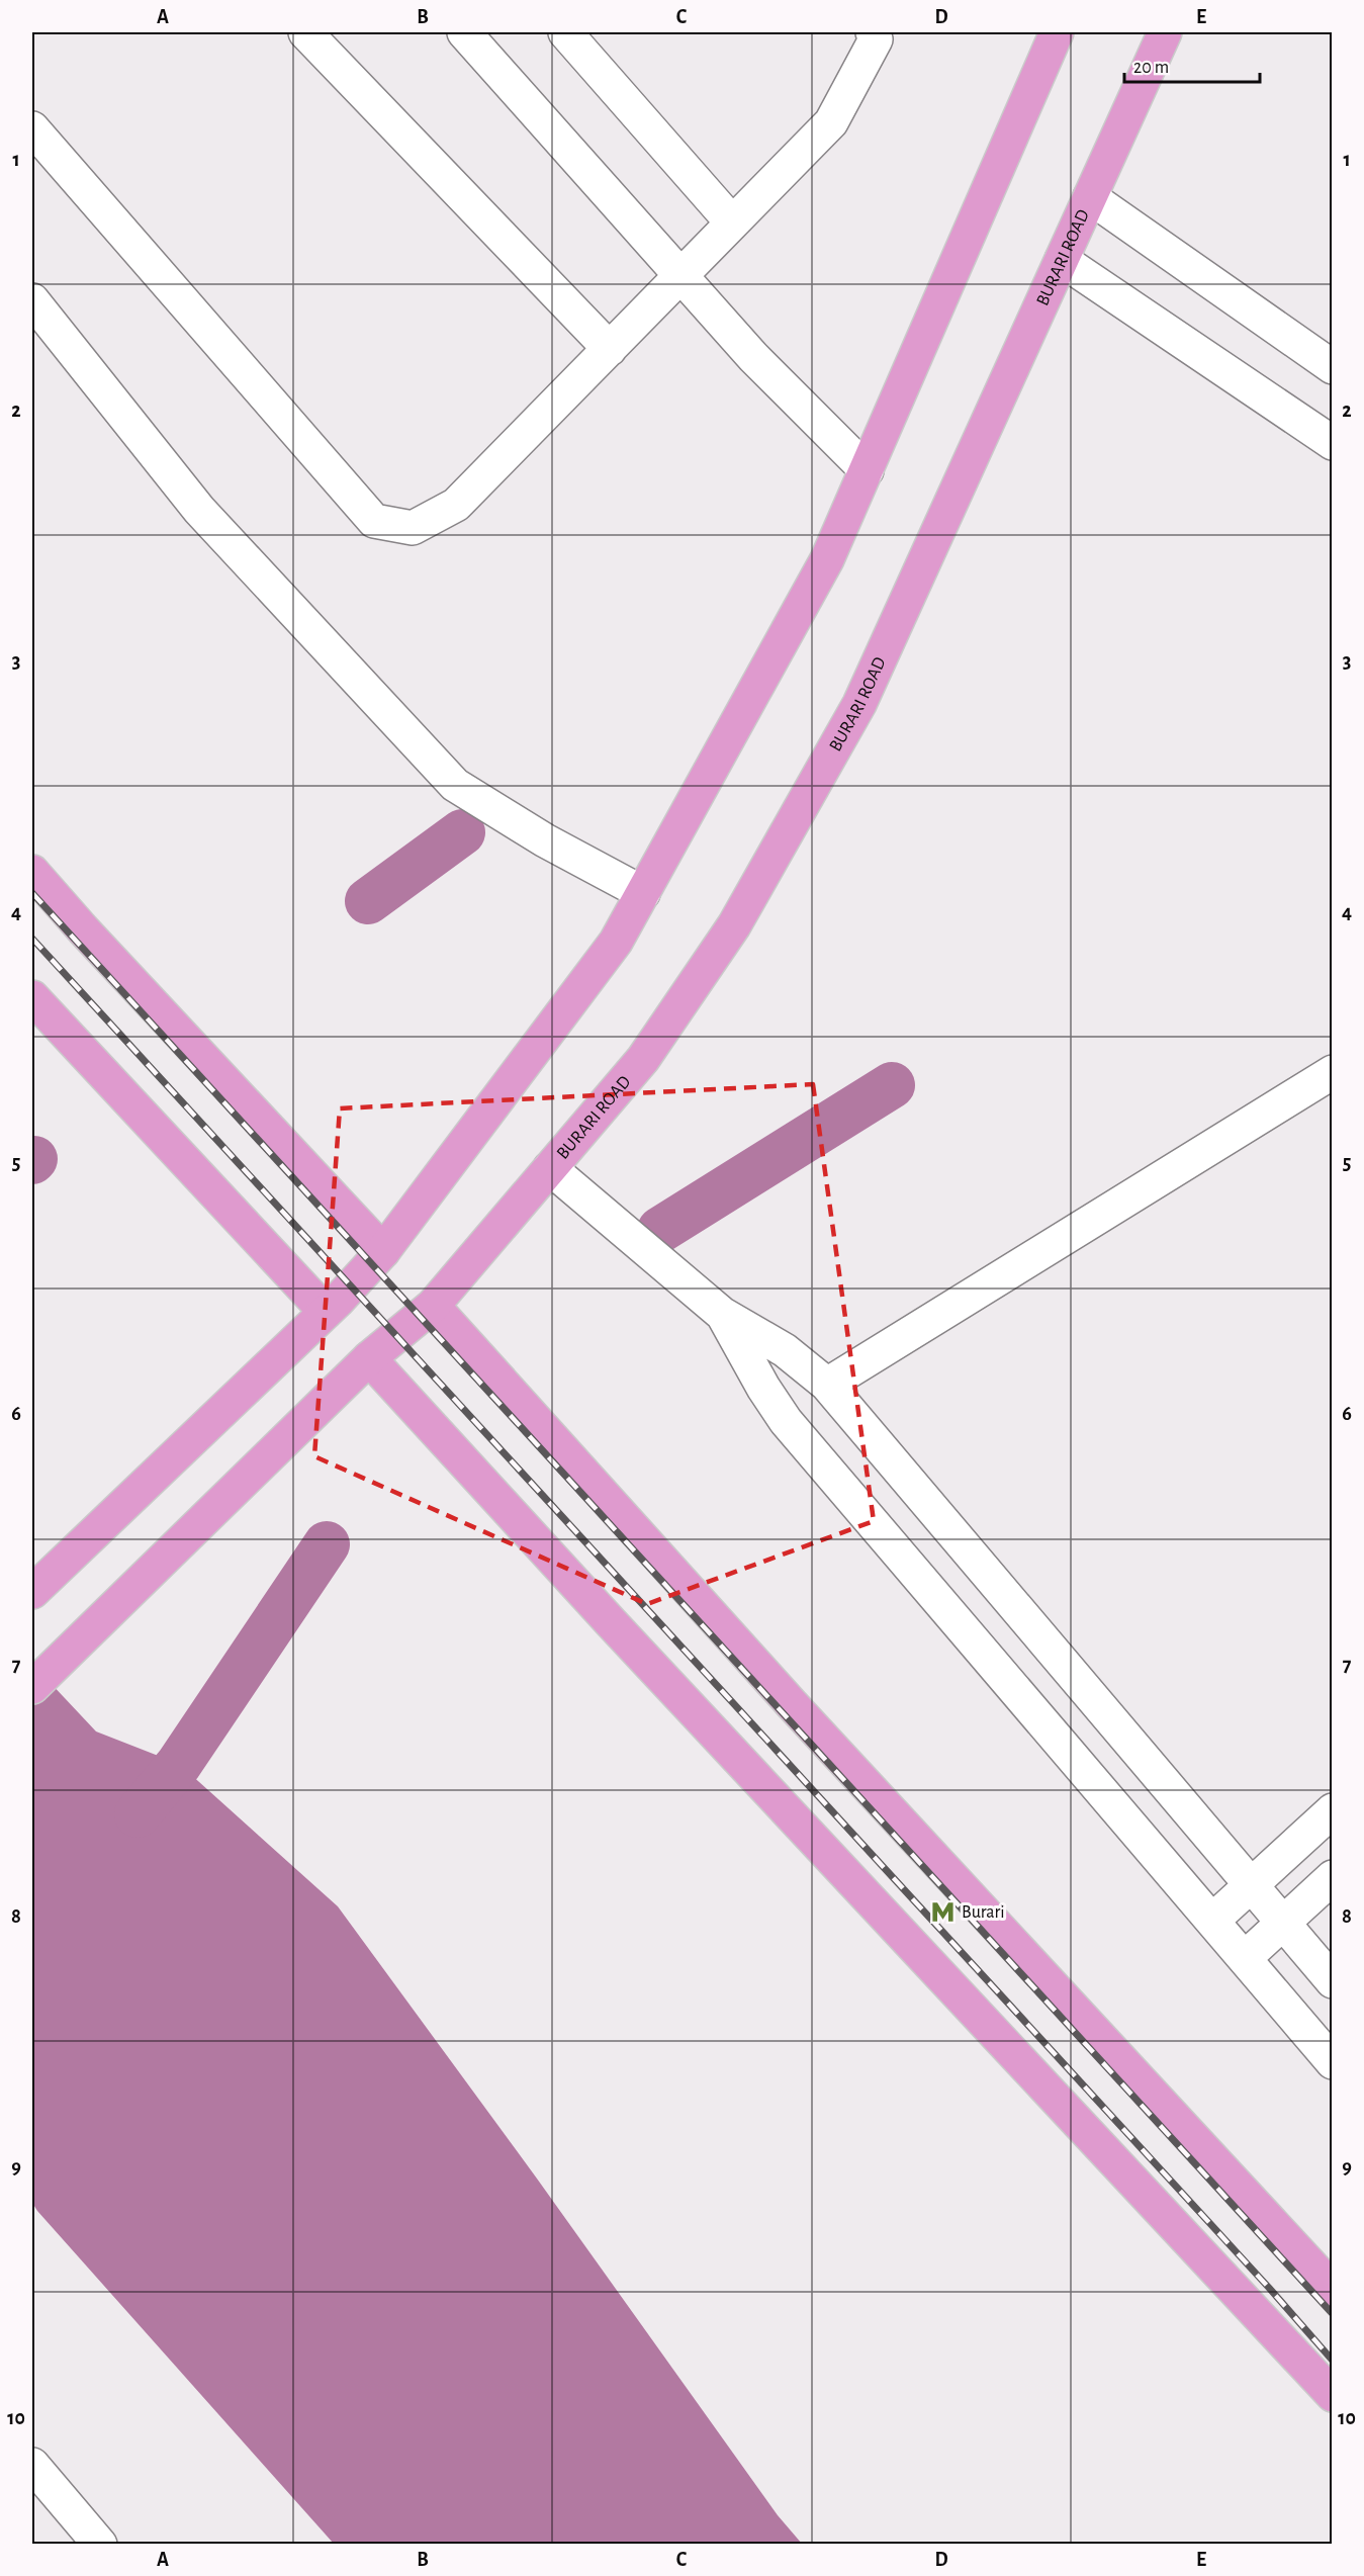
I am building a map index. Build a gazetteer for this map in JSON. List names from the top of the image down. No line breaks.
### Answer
{"streets":{"main road":["BURARI ROAD"]},"places":{"metro station":["Burari"]},"scale_bar":"20 m","grid":{"columns":["A","B","C","D","E"],"rows":["1","2","3","4","5","6","7","8","9","10"]}}
